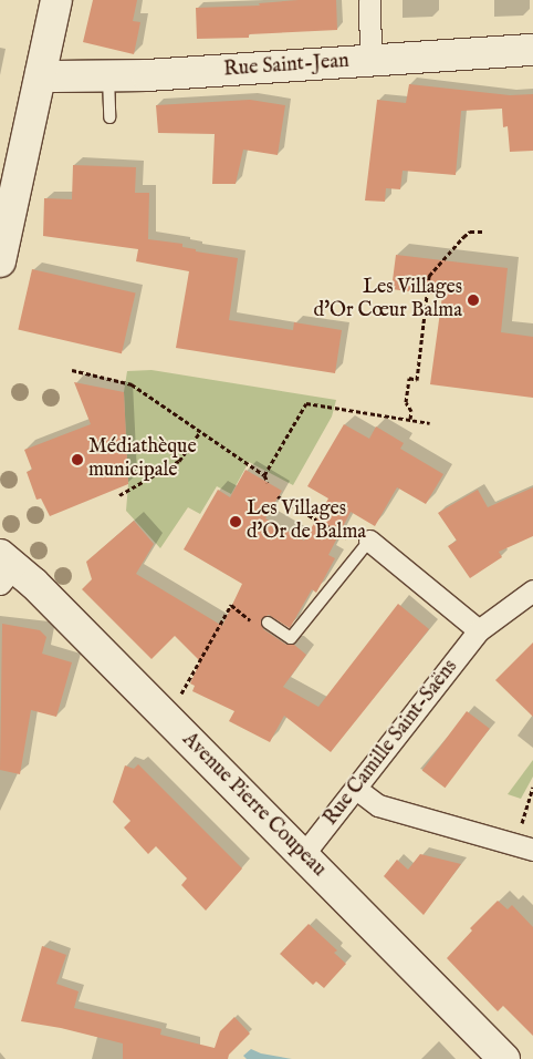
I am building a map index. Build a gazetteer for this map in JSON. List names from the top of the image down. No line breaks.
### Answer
{"streets":{"street":["Rue Saint-Jean","Rue Camille Saint-Saëns","Avenue Pierre Coupeau"]},"crossings":[["Rue Camille Saint-Saëns","Avenue Pierre Coupeau"]],"places":["Les Villages d'Or Cœur Balma","Médiathèque municipale","Les Villages d'Or de Balma"]}
